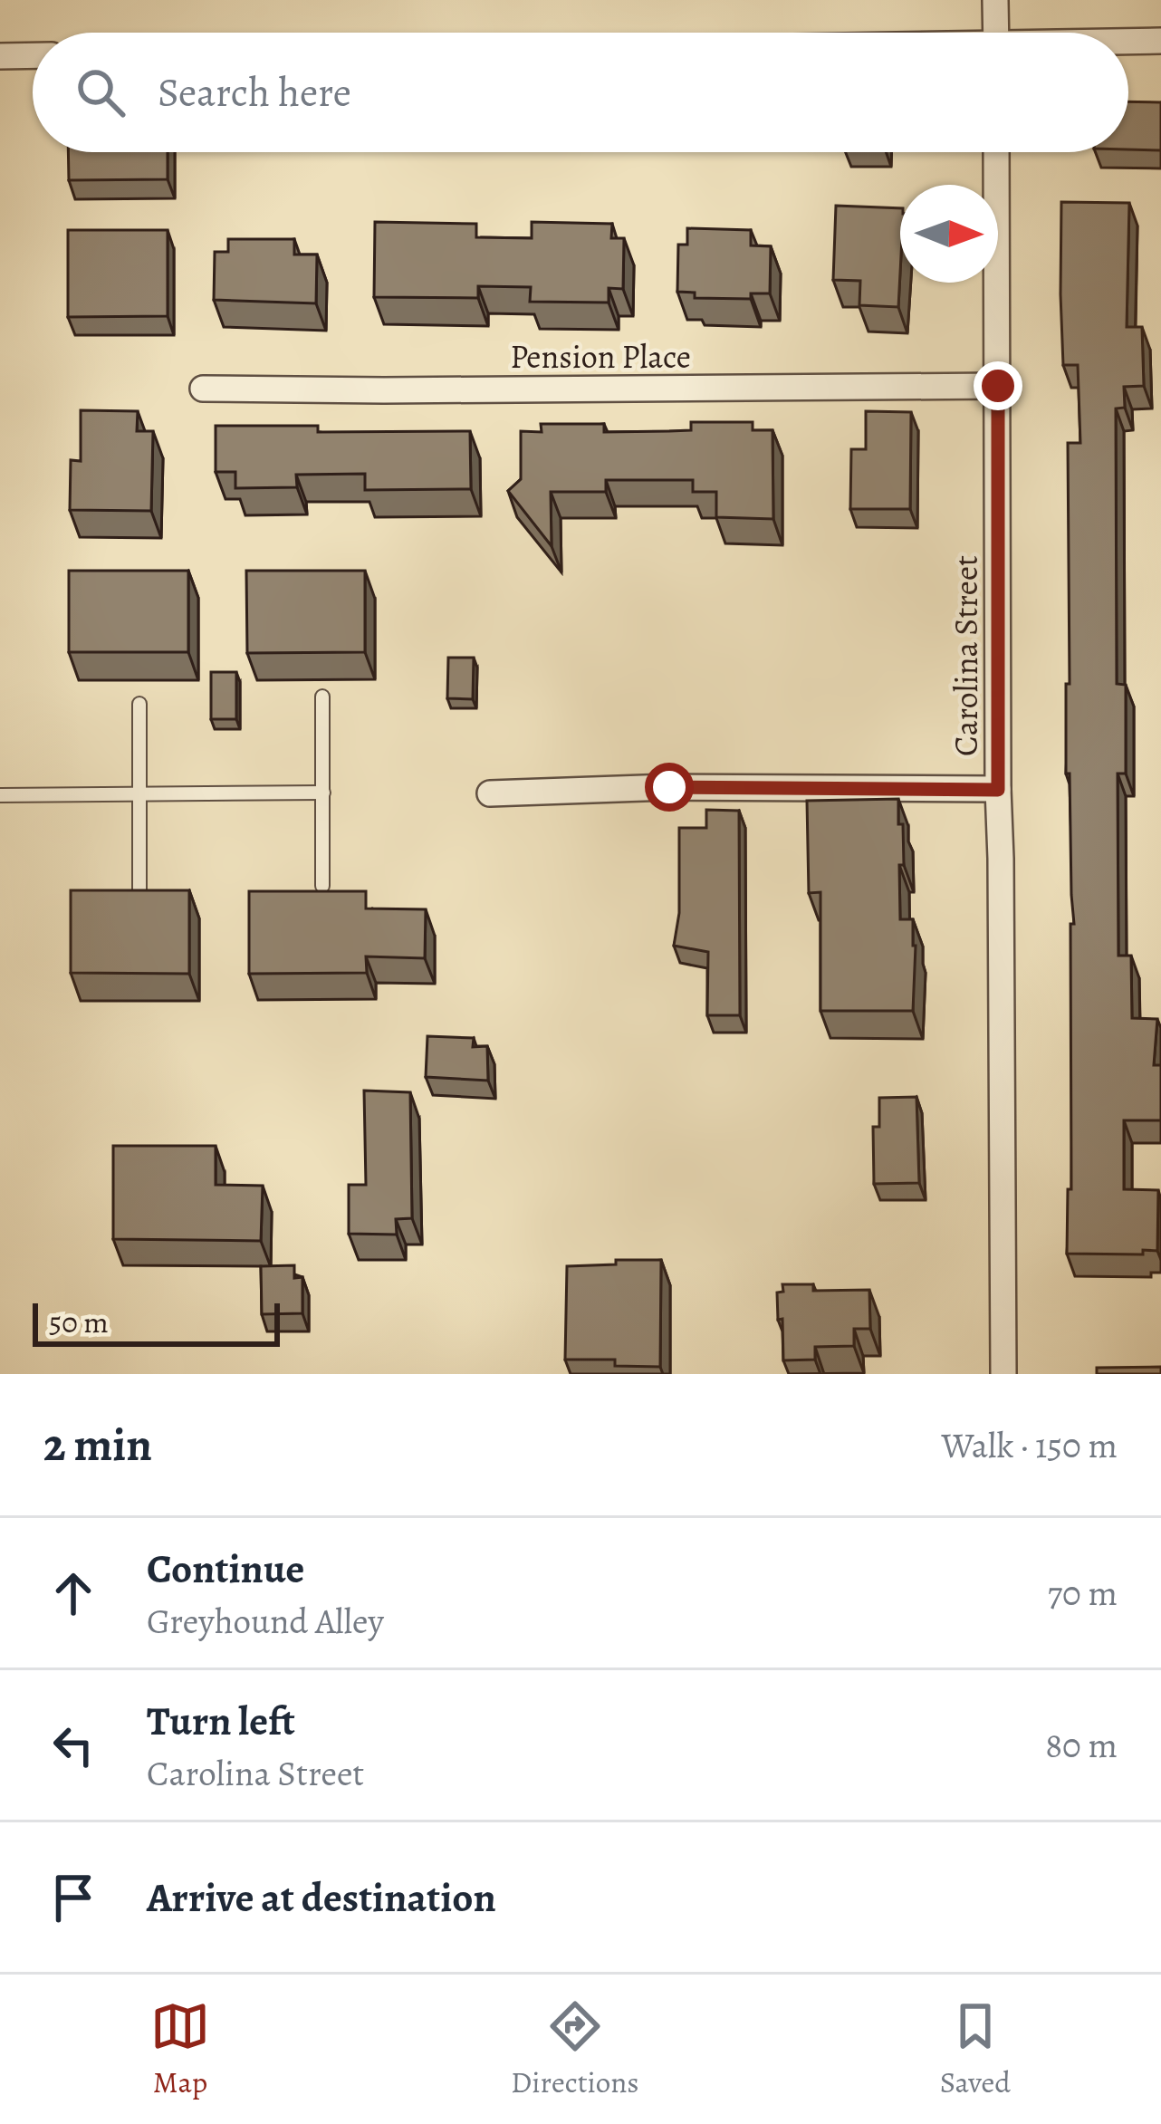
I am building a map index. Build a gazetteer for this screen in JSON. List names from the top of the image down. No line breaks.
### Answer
{"streets":{"street":["Pension Place","Carolina Street"]},"crossings":[["Pension Place","Carolina Street"]],"scale_bar":"50 m","north":"right","page":{"search":"Search here","scale":"50 m","heading":["2 min","Walk · 150 m"],"list":[["Continue","Greyhound Alley","70 m"],["Turn left","Carolina Street","80 m"],"Arrive at destination"],"nav":["Map","Directions","Saved"]}}
